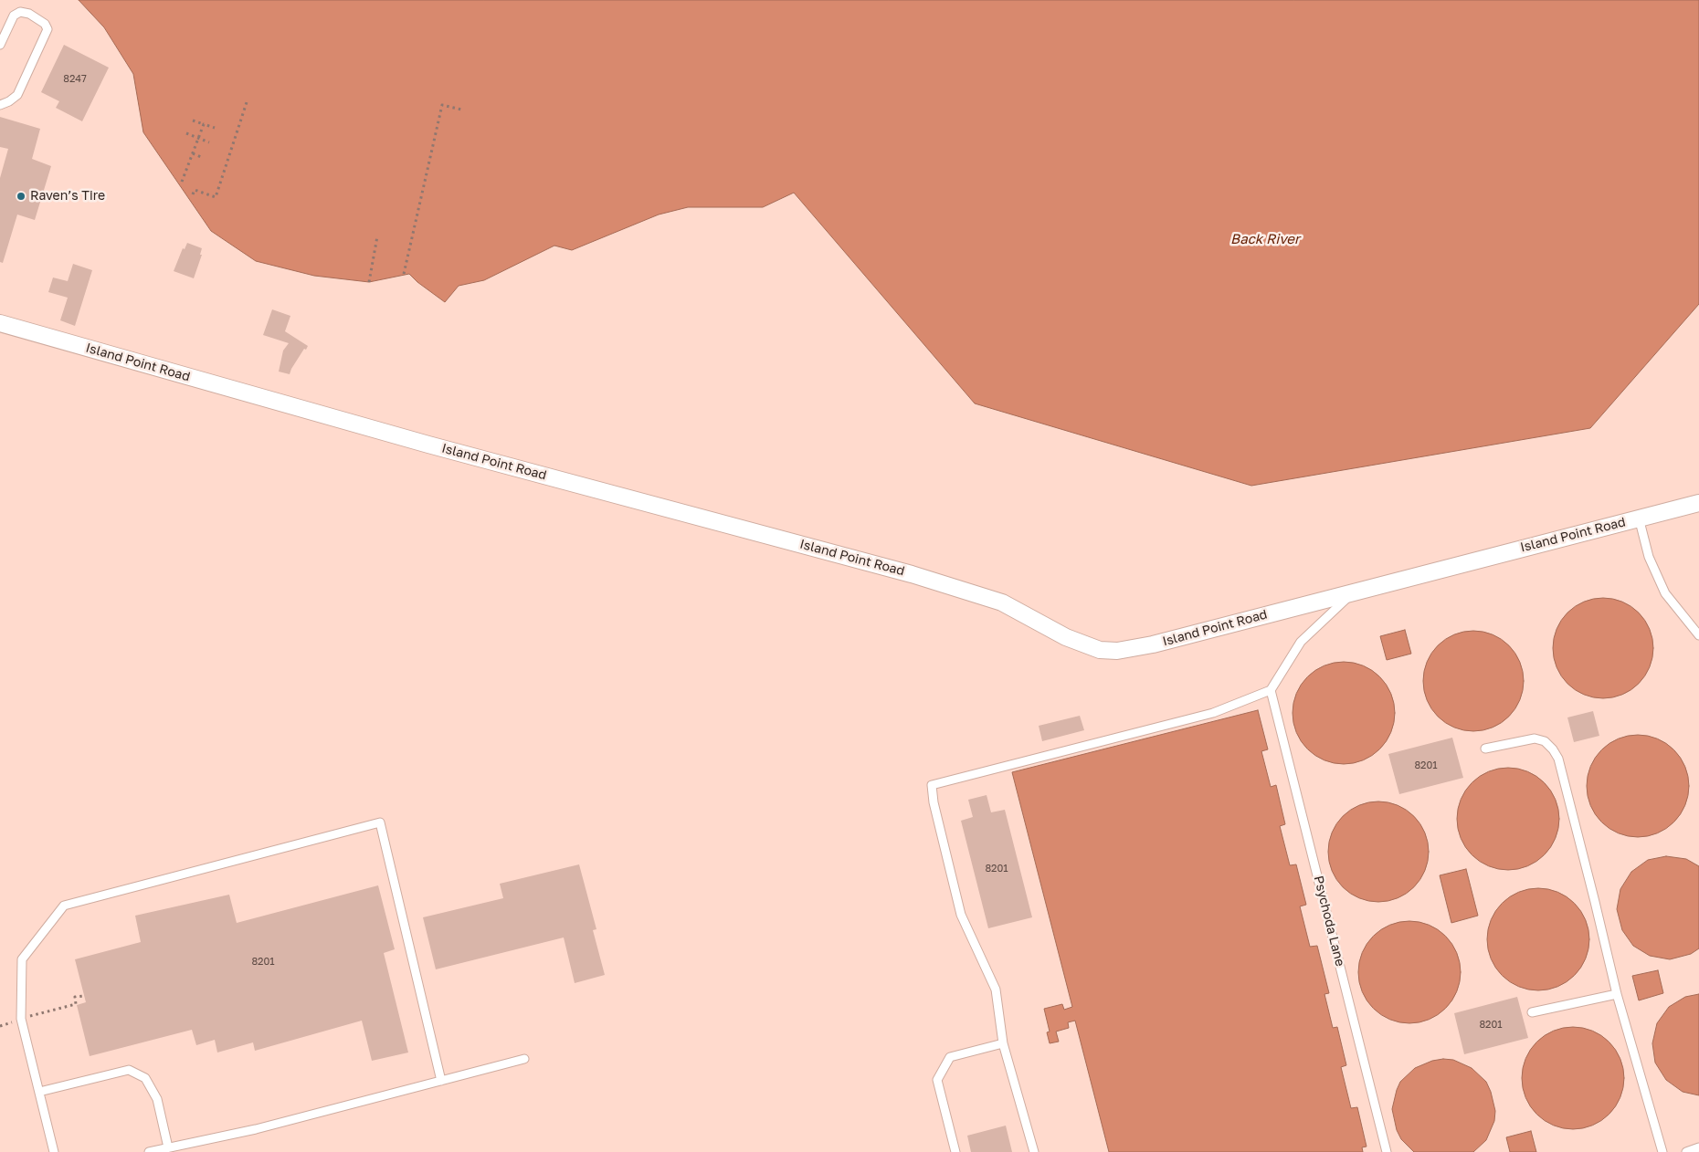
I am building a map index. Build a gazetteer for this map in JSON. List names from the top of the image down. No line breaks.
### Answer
{"streets":{"street":["Island Point Road"],"lane":["Psychoda Lane"]},"water":["Back River"],"places":["Raven’s Tire"],"house_numbers":["8247","8201","8201","8201","8201"]}
